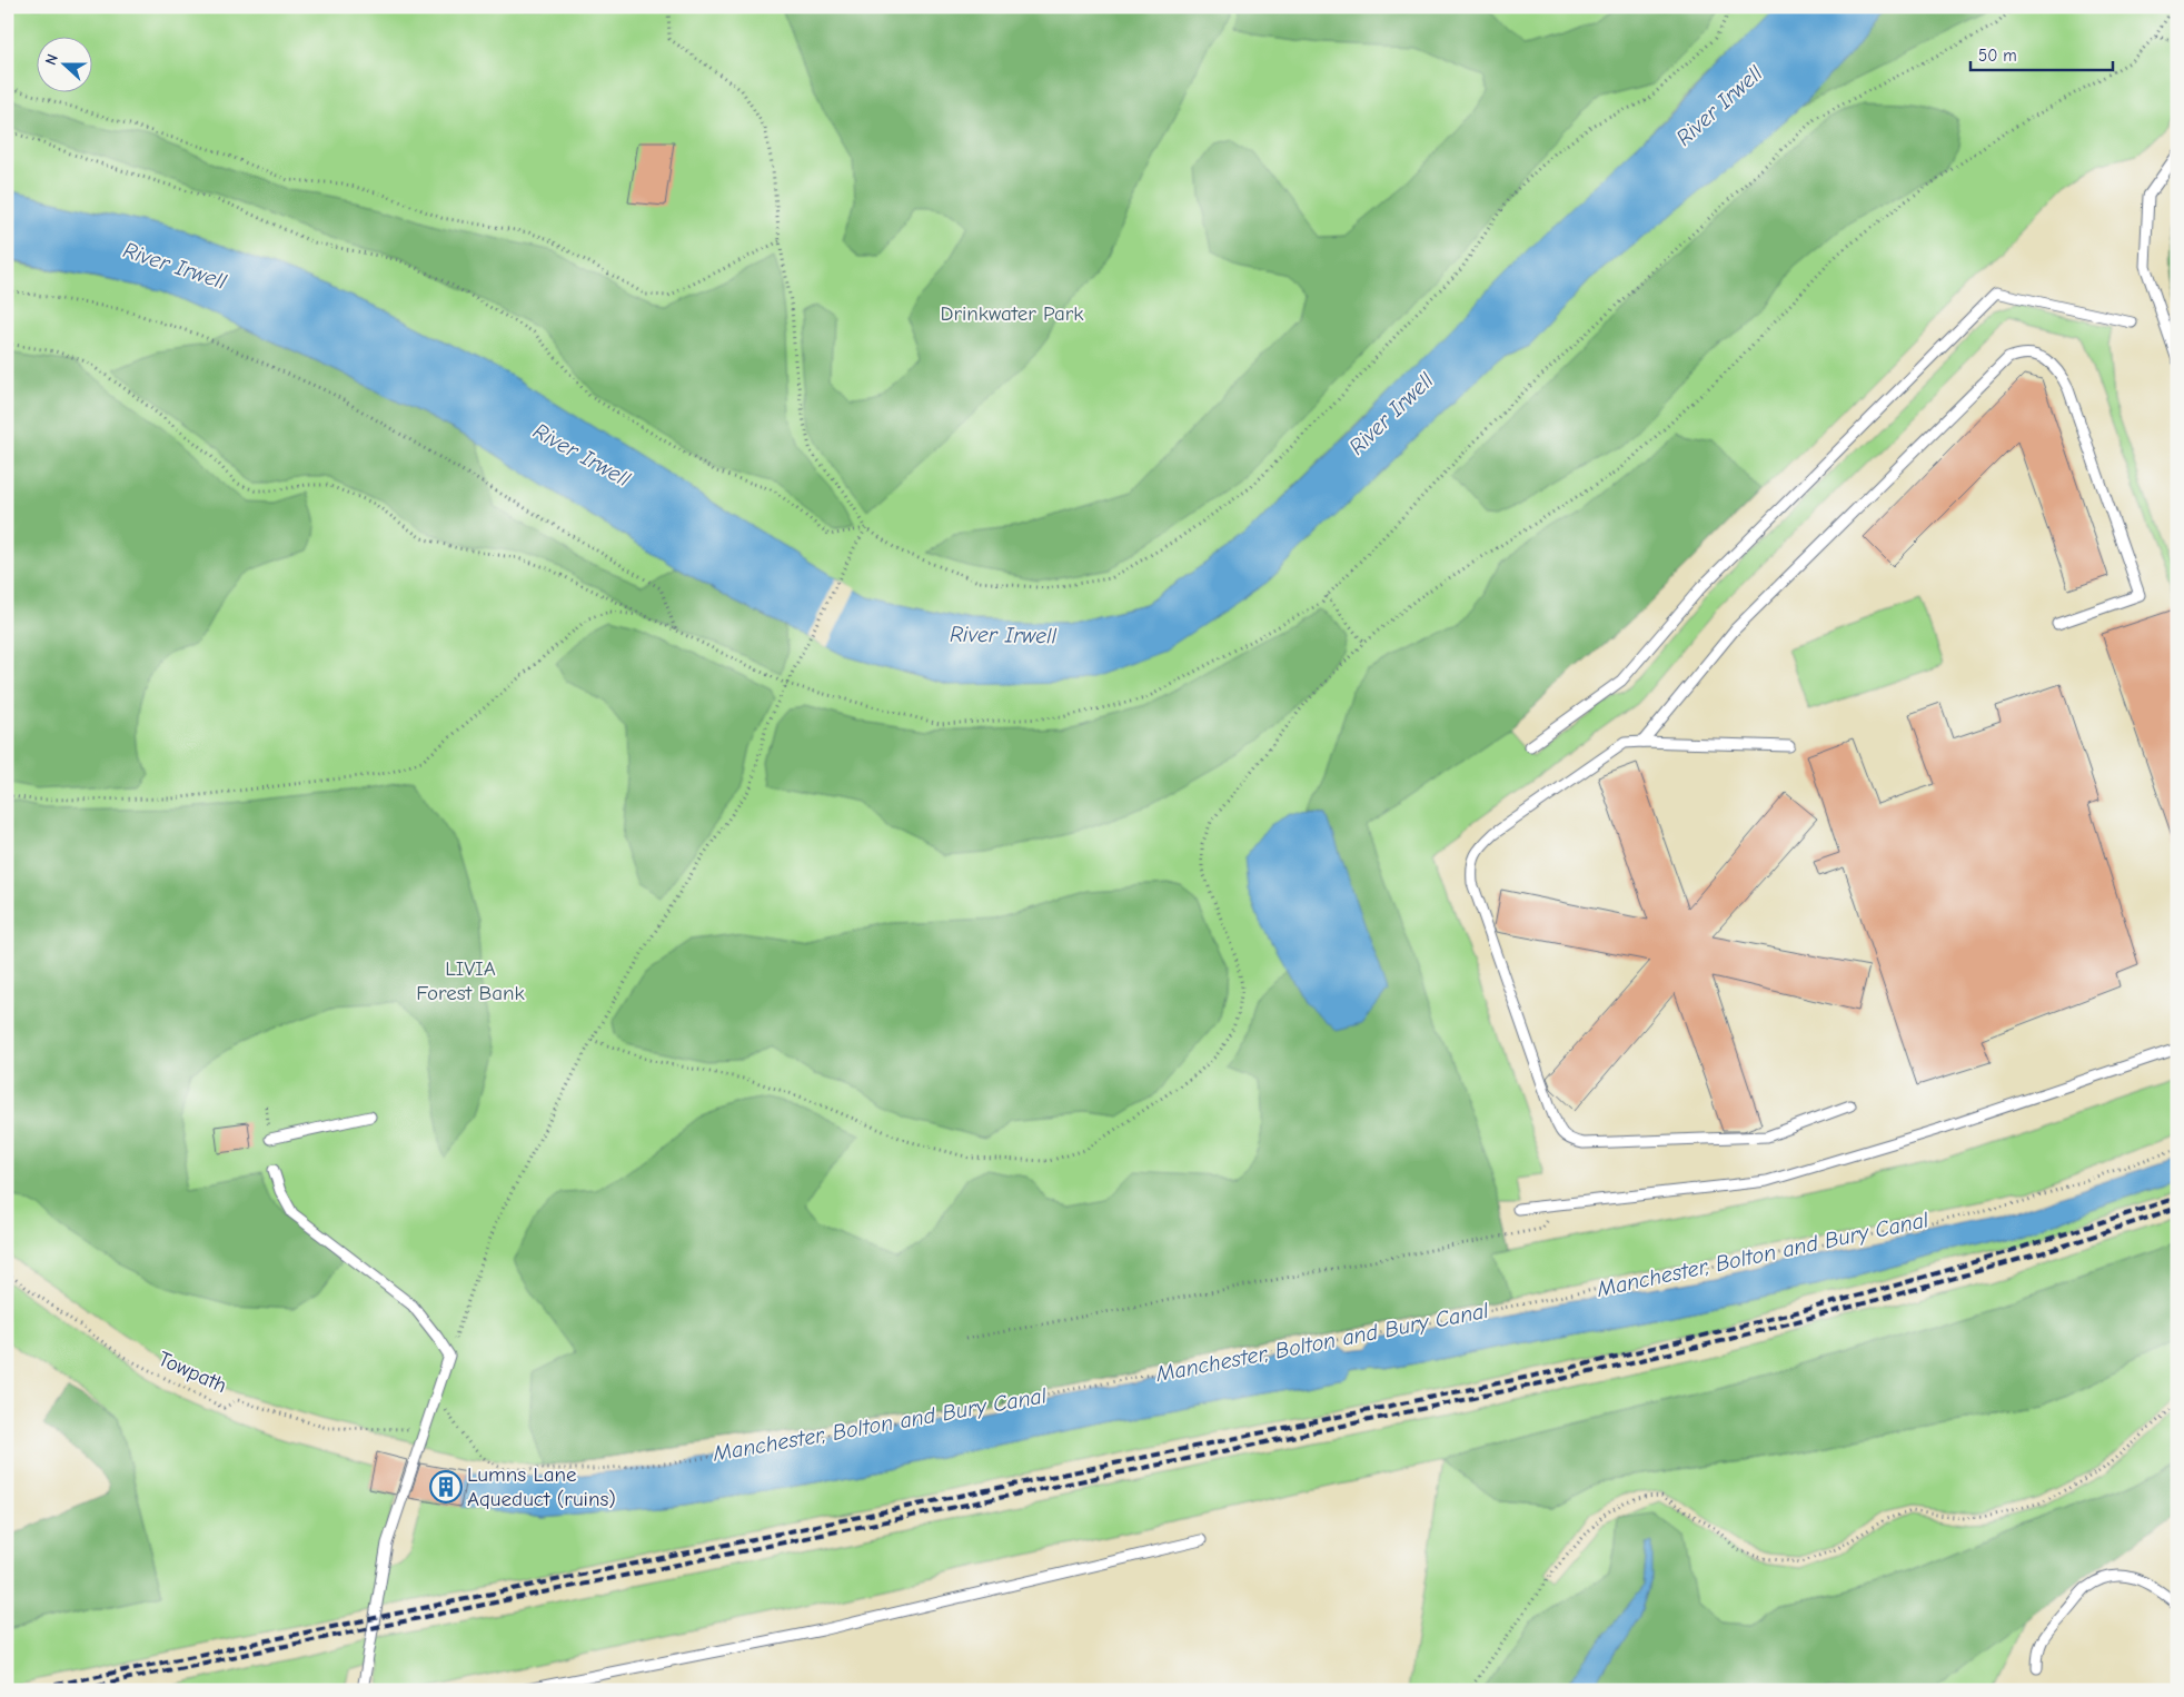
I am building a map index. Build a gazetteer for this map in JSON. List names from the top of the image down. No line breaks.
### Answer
{"streets":{"path":["Towpath"]},"water":["River Irwell","Manchester, Bolton and Bury Canal"],"parks":["Drinkwater Park","LIVIA Forest Bank"],"places":{"building":["Lumns Lane Aqueduct (ruins)"]},"scale_bar":"50 m","north":"left"}
